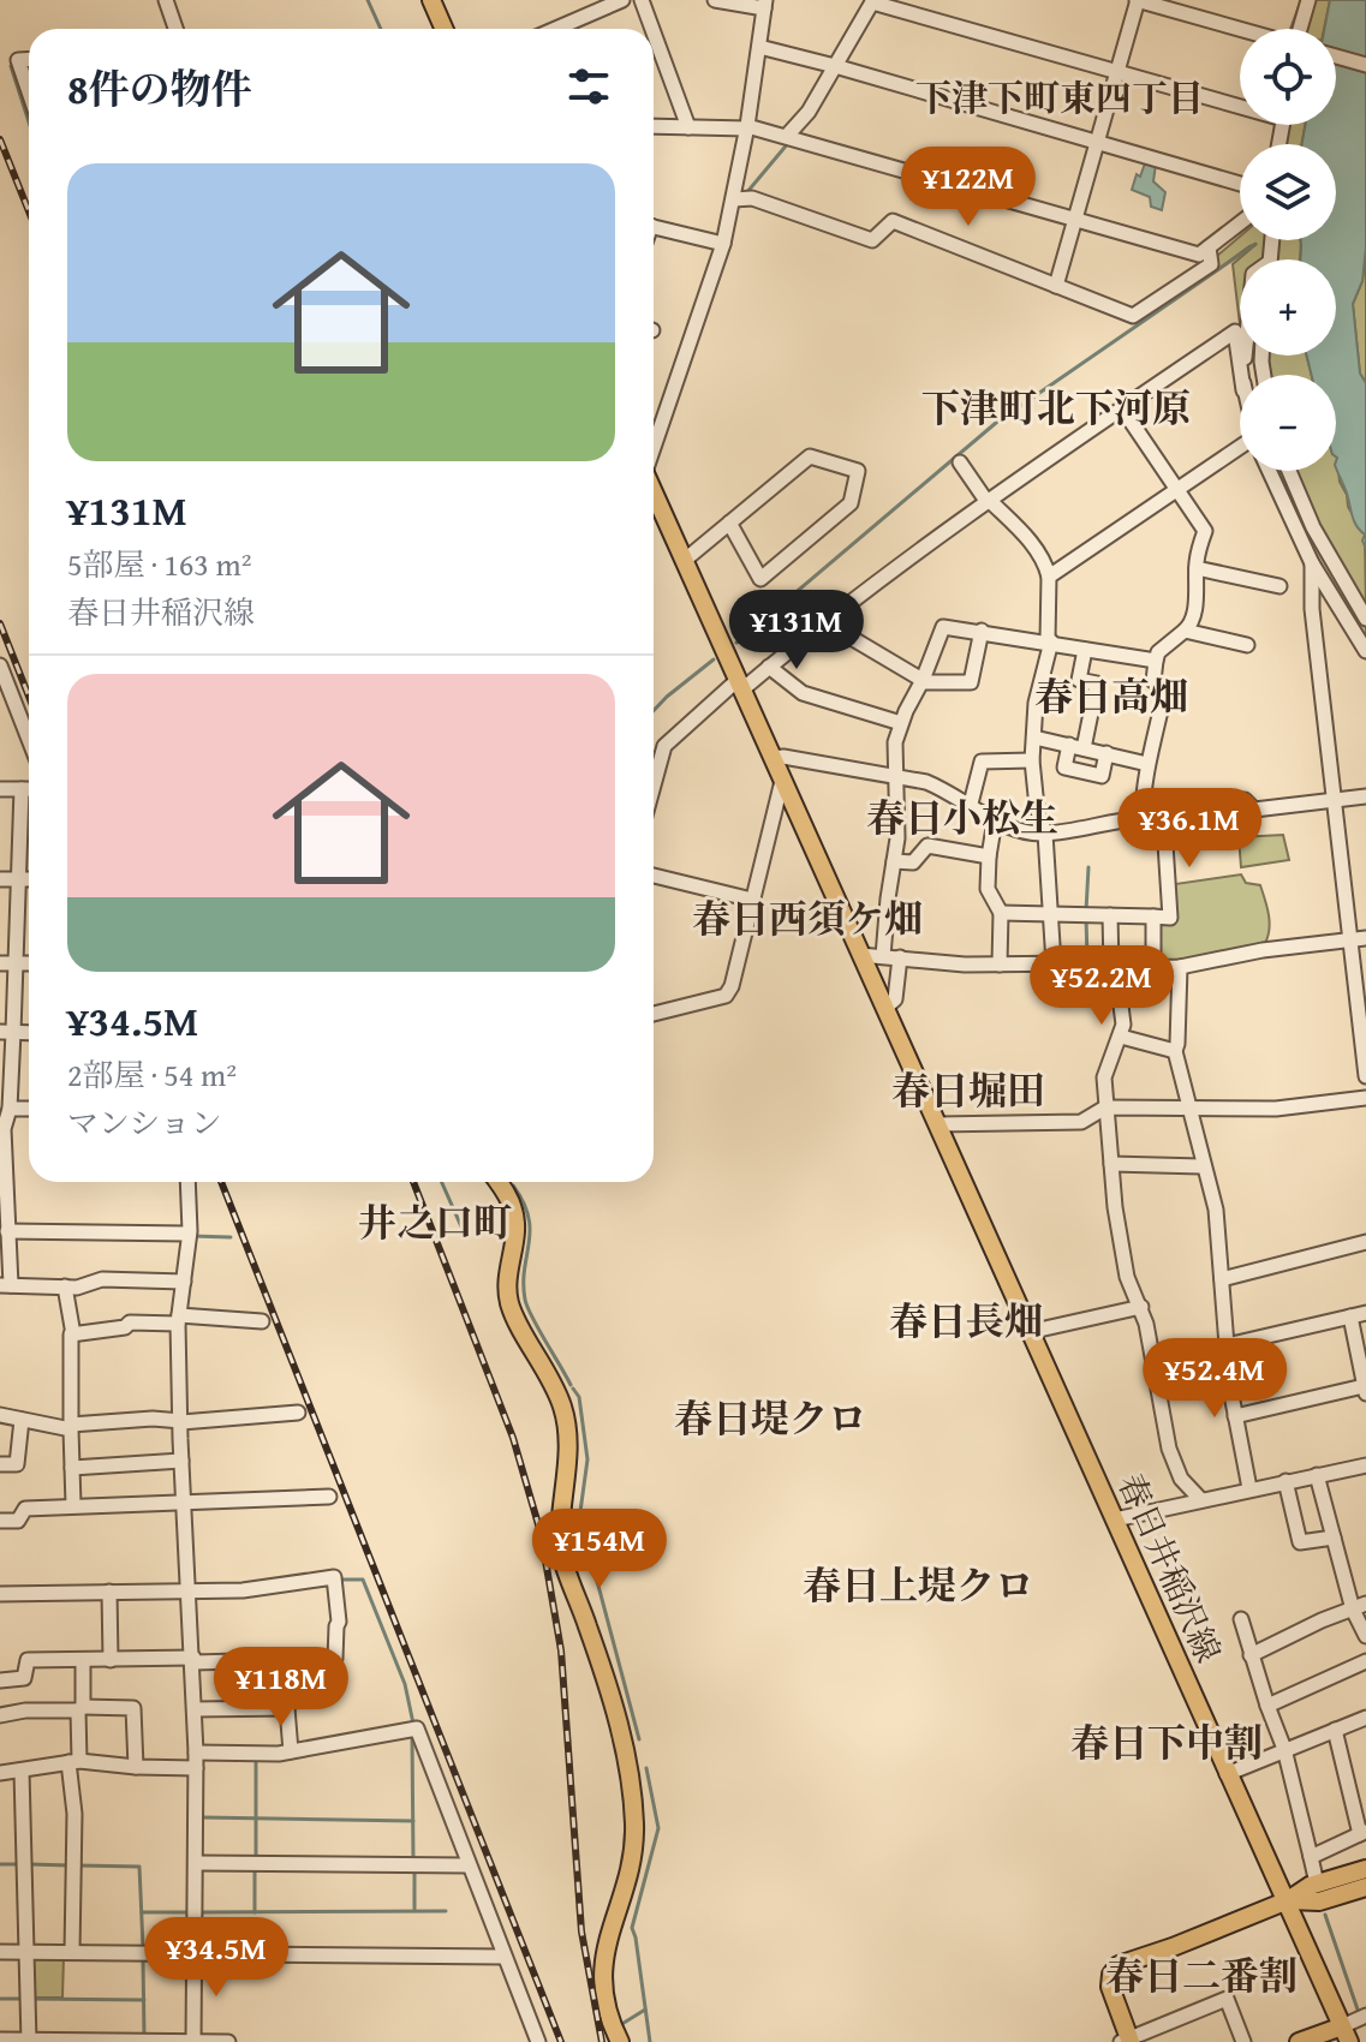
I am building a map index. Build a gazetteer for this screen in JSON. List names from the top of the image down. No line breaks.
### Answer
{"streets":{"main road":["春日井稲沢線"]},"districts":["下津下町東四丁目","下津町北下河原","春日高畑","春日小松生","春日西須ケ畑","春日堀田","井之口町","春日長畑","春日堤クロ","春日上堤クロ","春日下中割","春日二番割"],"page":{"map_buttons":["+","−"],"heading":"8件の物件","list":[{"name":"¥131M","note":"5部屋 · 163 m² · 春日井稲沢線"},{"name":"¥34.5M","note":"2部屋 · 54 m² · マンション"}],"price":["¥122M","¥131M","¥36.1M","¥52.2M","¥52.4M","¥154M","¥118M","¥34.5M"]}}
